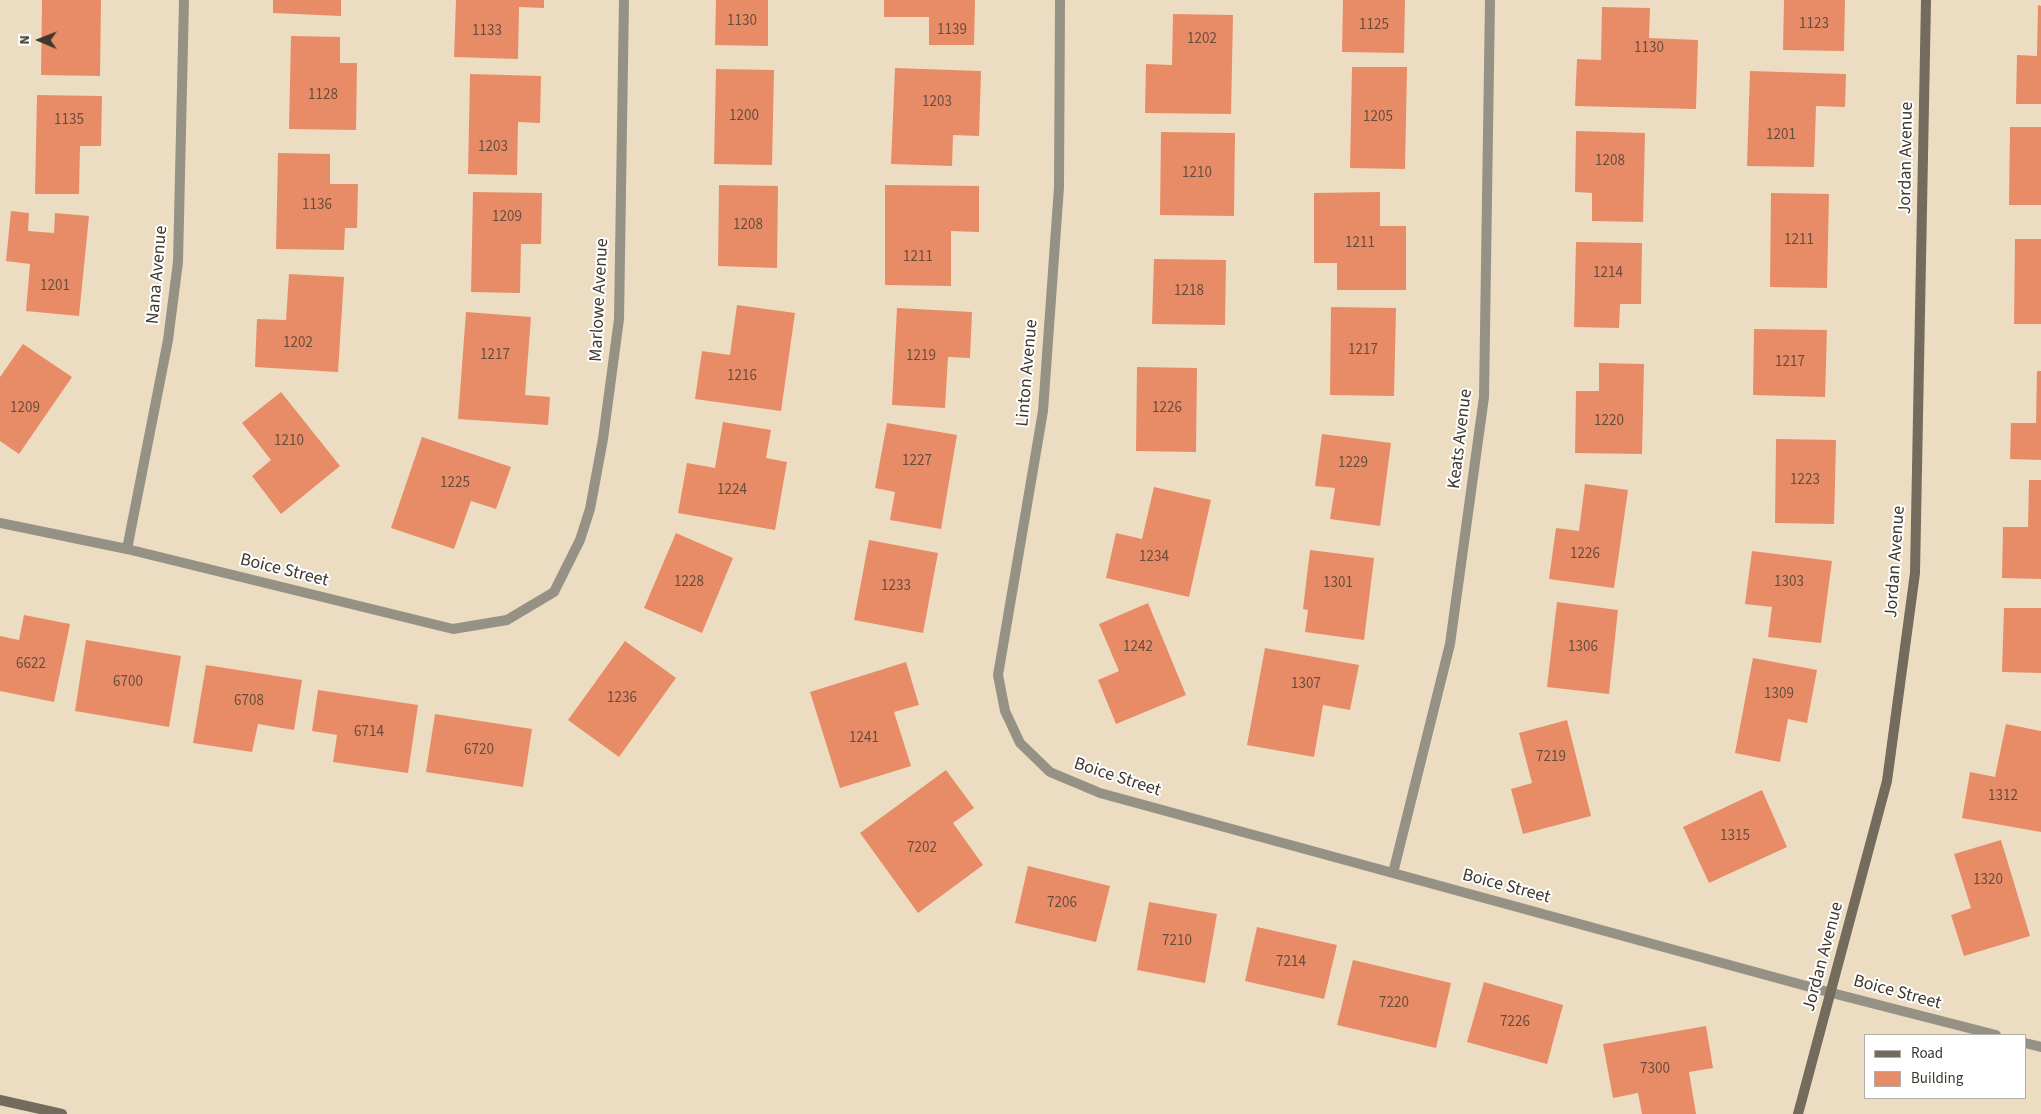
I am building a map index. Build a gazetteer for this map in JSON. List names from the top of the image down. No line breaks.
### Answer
{"streets":{"street":["Jordan Avenue","Nana Avenue","Marlowe Avenue","Linton Avenue","Keats Avenue","Boice Street"]},"crossings":[["Jordan Avenue","Boice Street"],["Nana Avenue","Boice Street"],["Marlowe Avenue","Boice Street"],["Linton Avenue","Boice Street"],["Keats Avenue","Boice Street"]],"house_numbers":["1130","1123","1125","1139","1133","1202","1130","1128","1203","1200","1205","1135","1201","1203","1208","1210","1136","1209","1208","1211","1211","1211","1214","1201","1218","1202","1217","1217","1219","1217","1216","1209","1226","1220","1210","1227","1229","1223","1225","1224","1226","1234","1228","1303","1301","1233","1242","1306","6622","6700","1307","1309","1236","6708","6714","1241","6720","7219","1312","1315","7202","1320","7206","7210","7214","7220","7226","7300"],"legend":["Road","Building"],"north":"left"}
